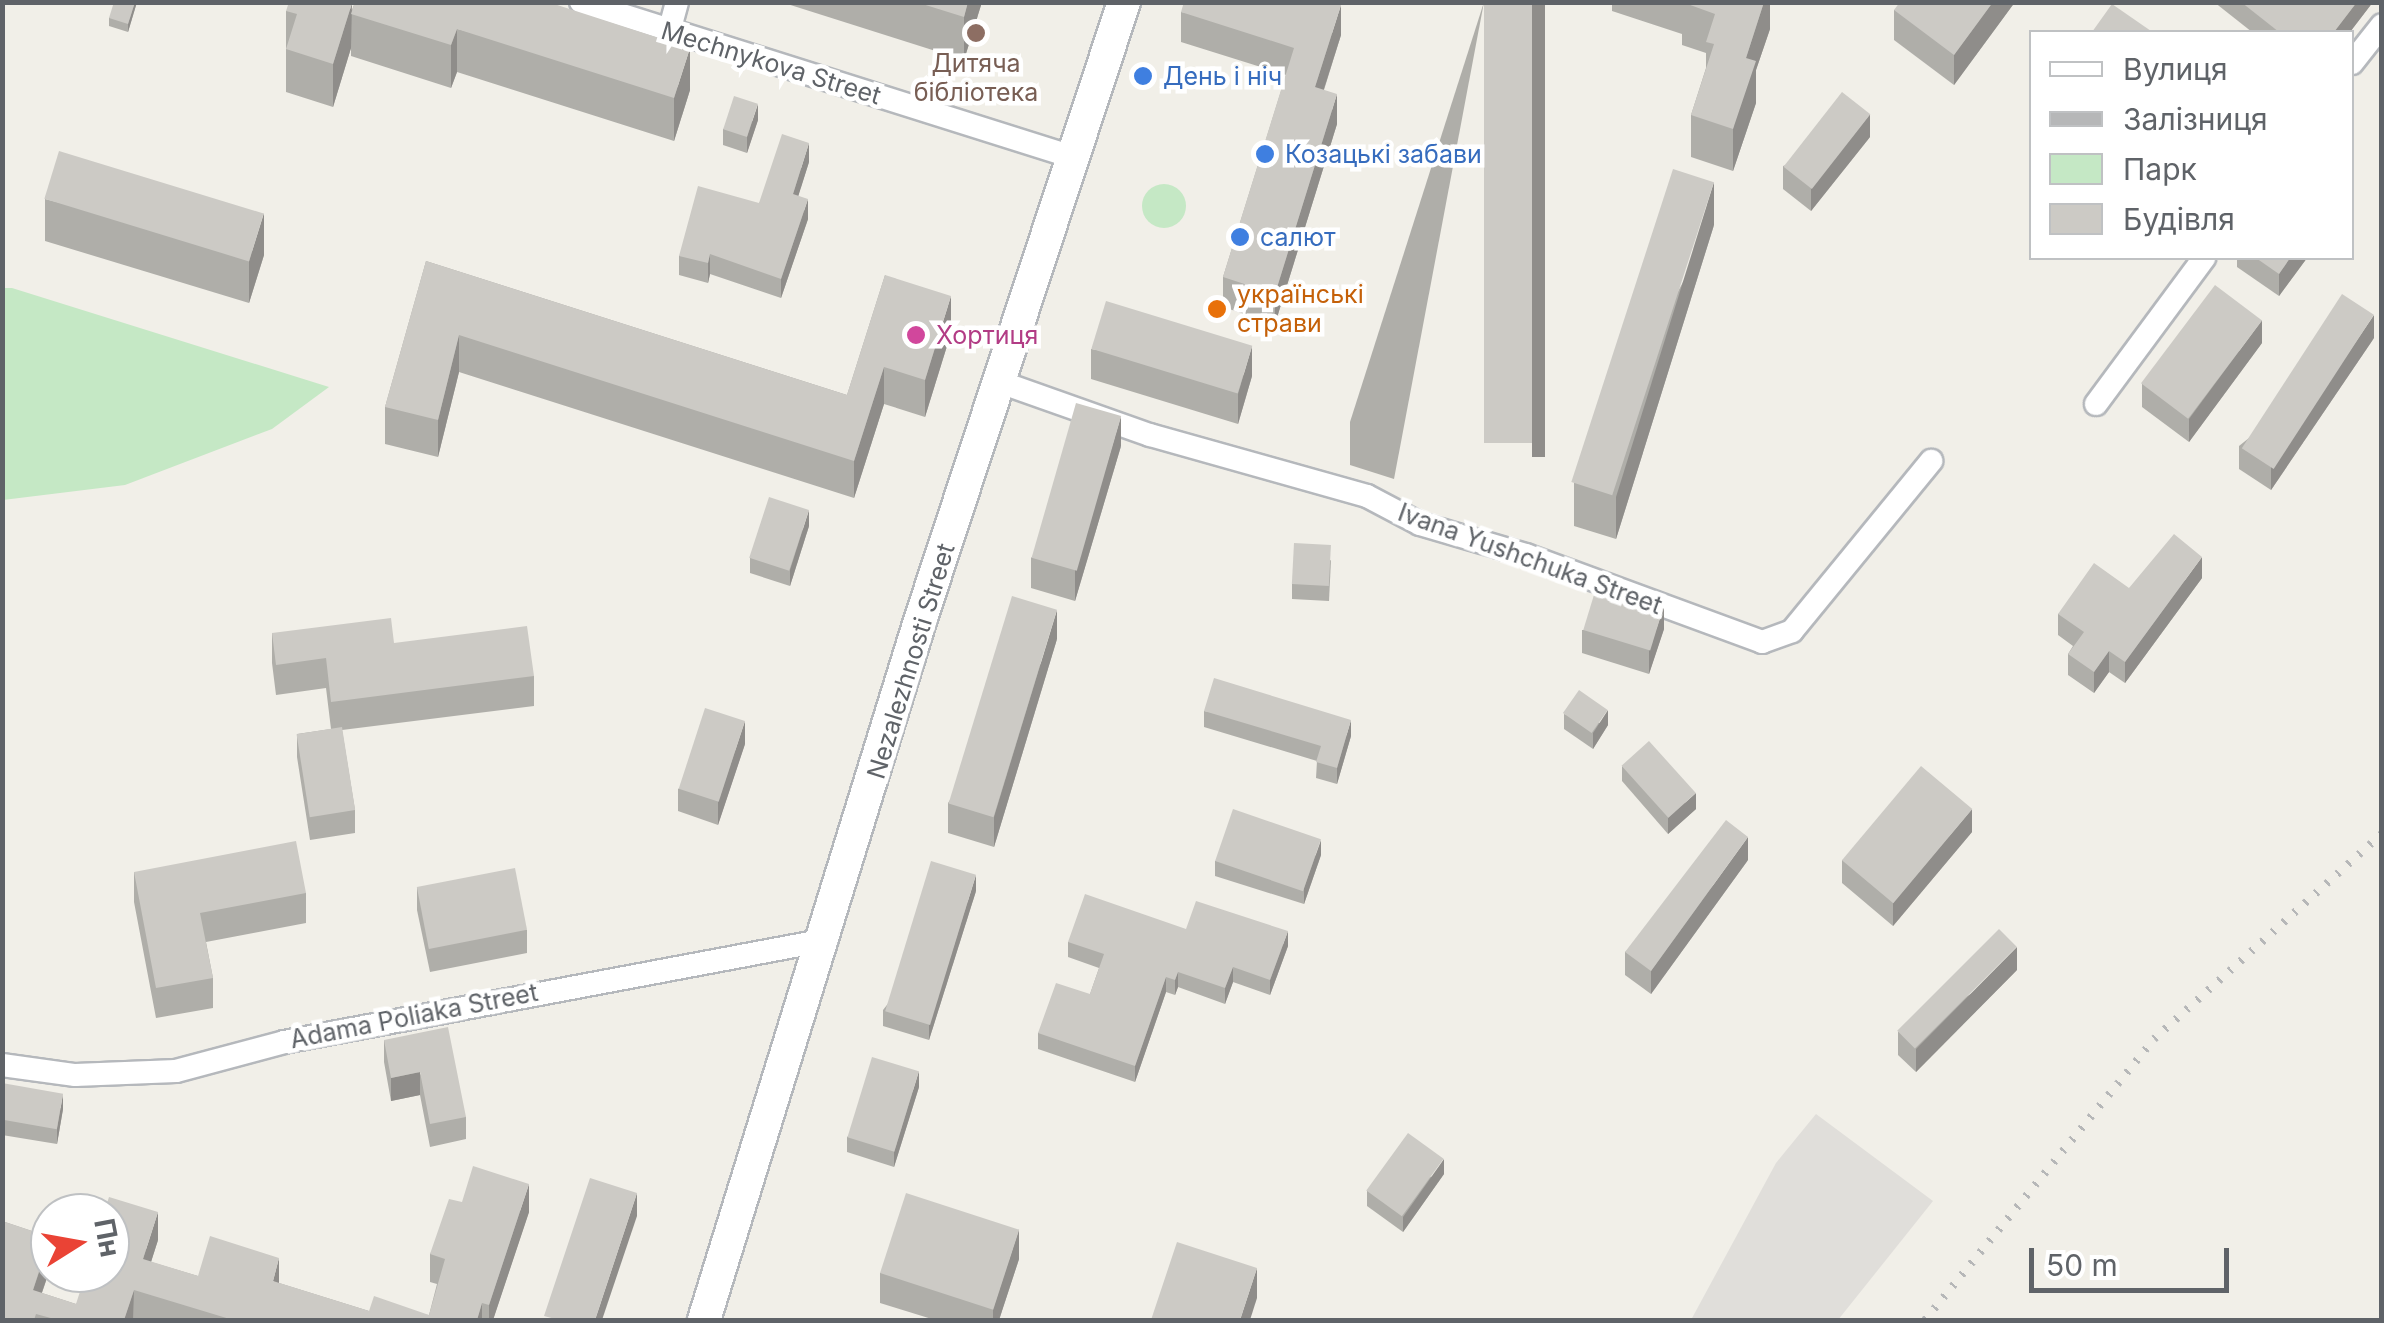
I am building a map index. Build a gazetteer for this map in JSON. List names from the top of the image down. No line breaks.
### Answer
{"streets":{"main road":["Nezalezhnosti Street"],"street":["Mechnykova Street","Ivana Yushchuka Street","Adama Poliaka Street"]},"crossings":[["Mechnykova Street","Nezalezhnosti Street"],["Ivana Yushchuka Street","Nezalezhnosti Street"],["Nezalezhnosti Street","Adama Poliaka Street"]],"places":["Дитяча бібліотека","День і ніч","Козацькі забави","салют","українські страви","Хортиця"],"legend":["Вулиця","Залізниця","Парк","Будівля"],"scale_bar":"50 m","north":"right"}
